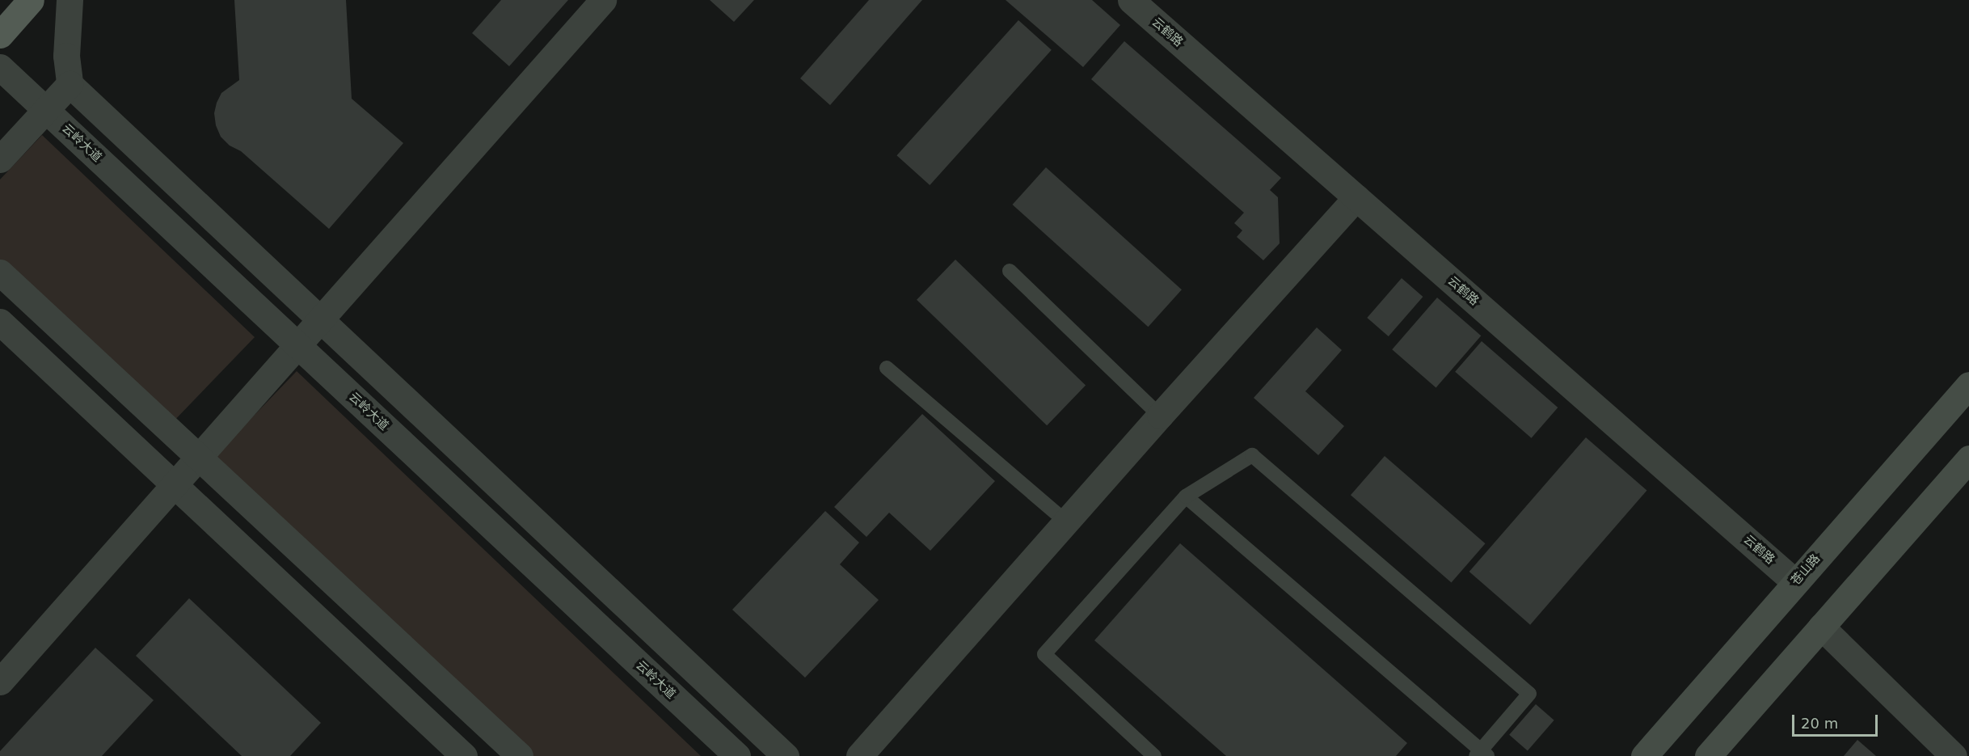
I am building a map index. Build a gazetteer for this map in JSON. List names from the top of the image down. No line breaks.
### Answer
{"streets":{"main road":["苍山路"],"street":["云鹤路","云岭大道"]},"crossings":[["云鹤路","苍山路"]],"scale_bar":"20 m"}
